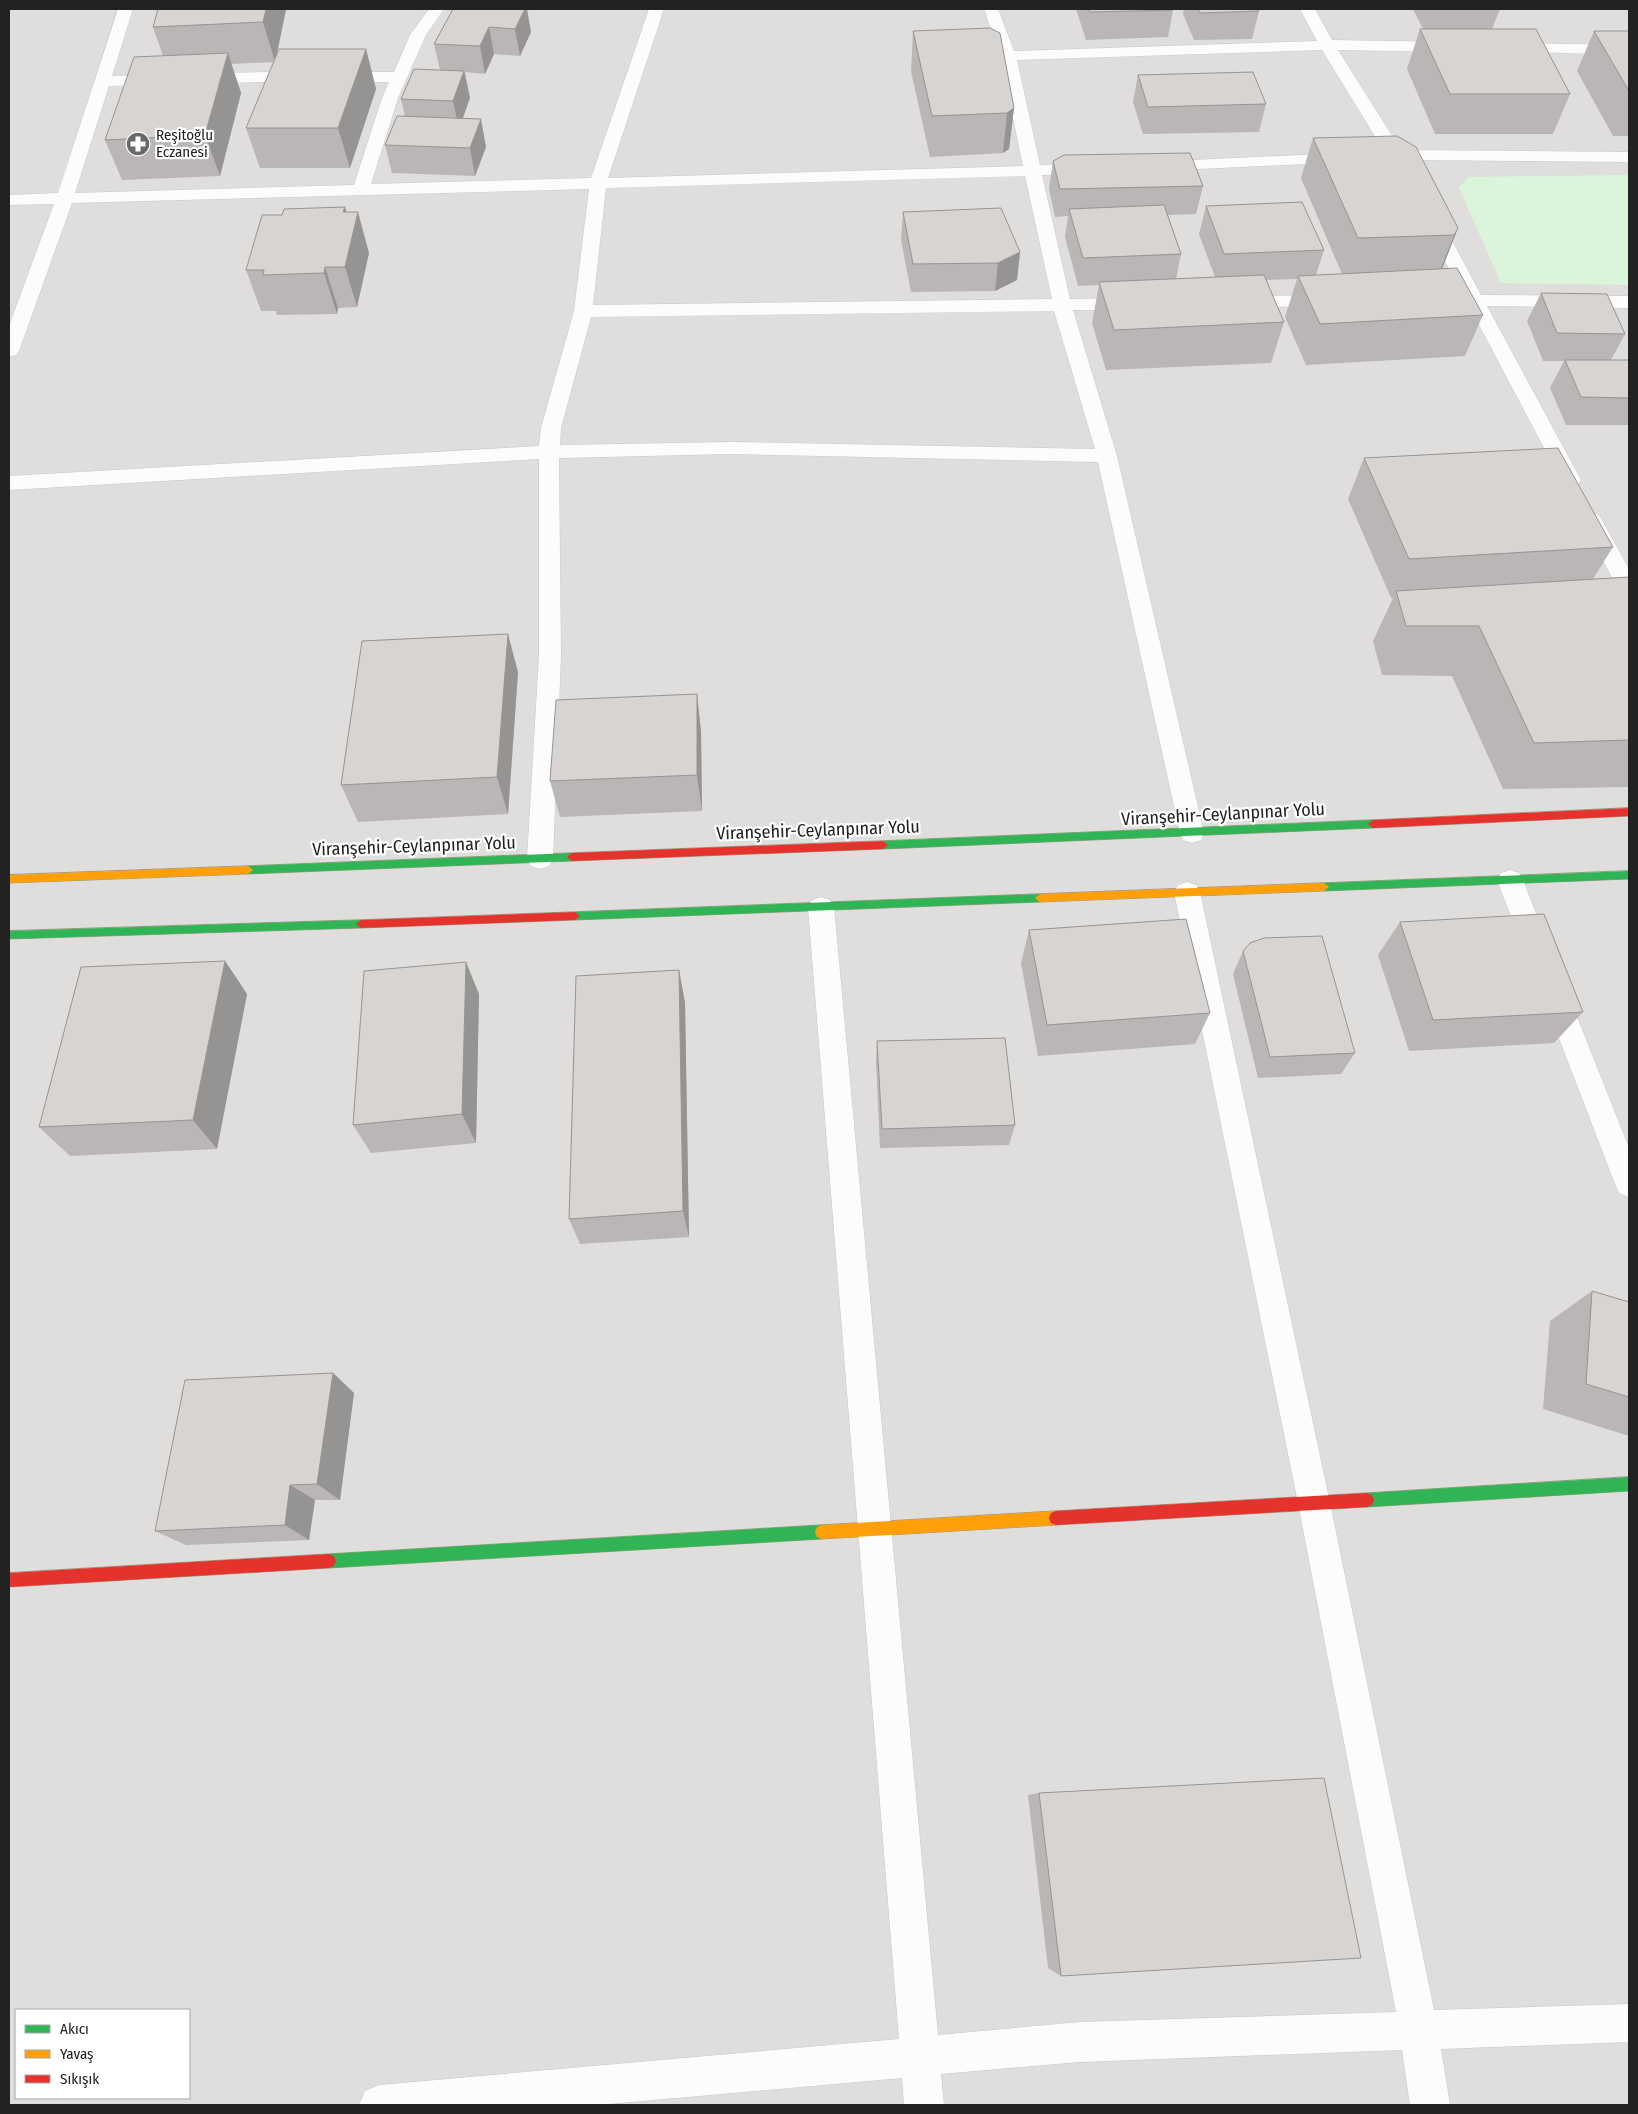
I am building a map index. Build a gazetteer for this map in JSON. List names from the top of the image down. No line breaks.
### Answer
{"streets":{"main road":["Viranşehir-Ceylanpınar Yolu"]},"places":{"pharmacy":["Reşitoğlu Eczanesi"]},"legend":["Akıcı","Yavaş","Sıkışık"]}
